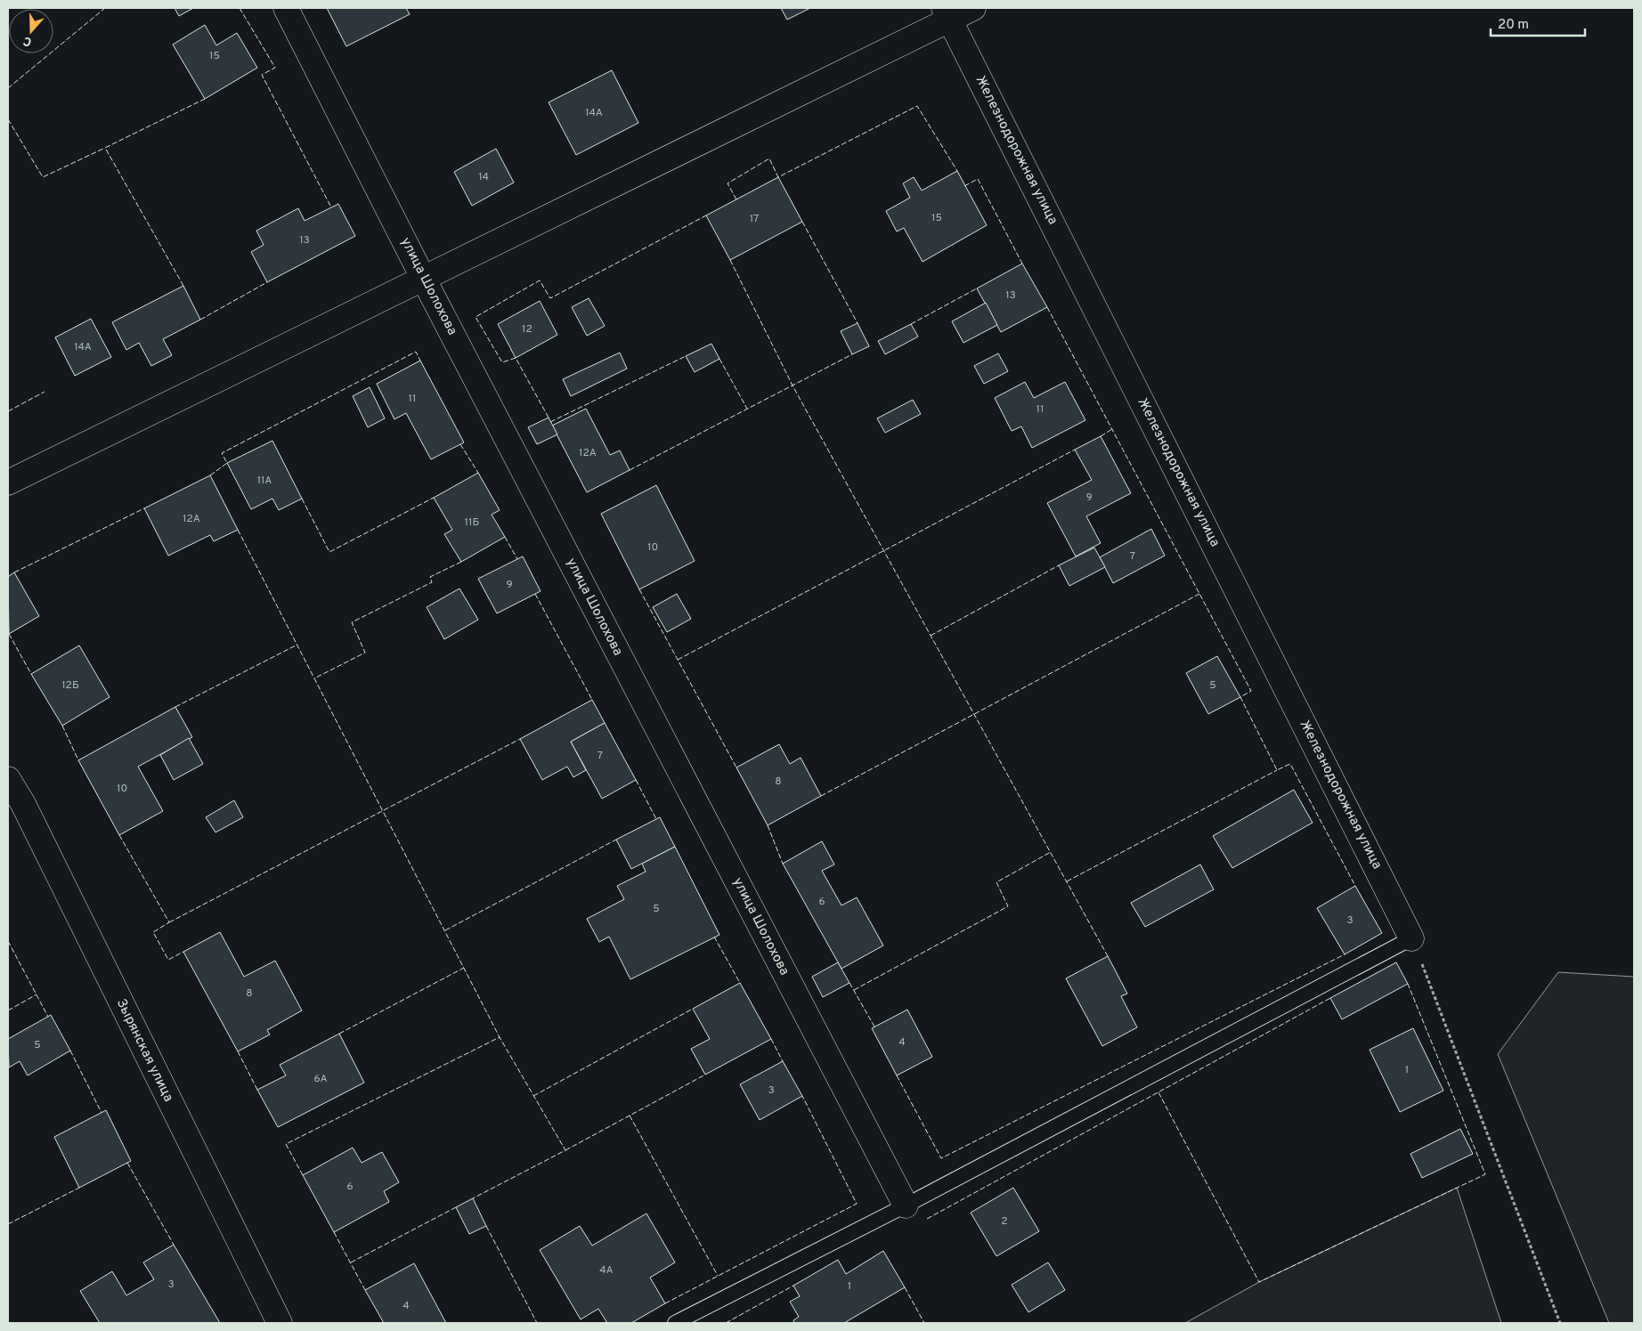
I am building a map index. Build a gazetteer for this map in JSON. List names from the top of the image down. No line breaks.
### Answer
{"streets":{"street":["Железнодорожная улица","улица Шолохова","Зырянская улица"]},"house_numbers":["15","14А","14","15","17","13","13","12","14А","11","11","12А","11А","9","12А","11Б","10","7","9","12Б","5","7","8","10","6","5","3","8","4","5","1","6А","3","6","2","4А","3","1","4"],"scale_bar":"20 m","north":"bottom"}
